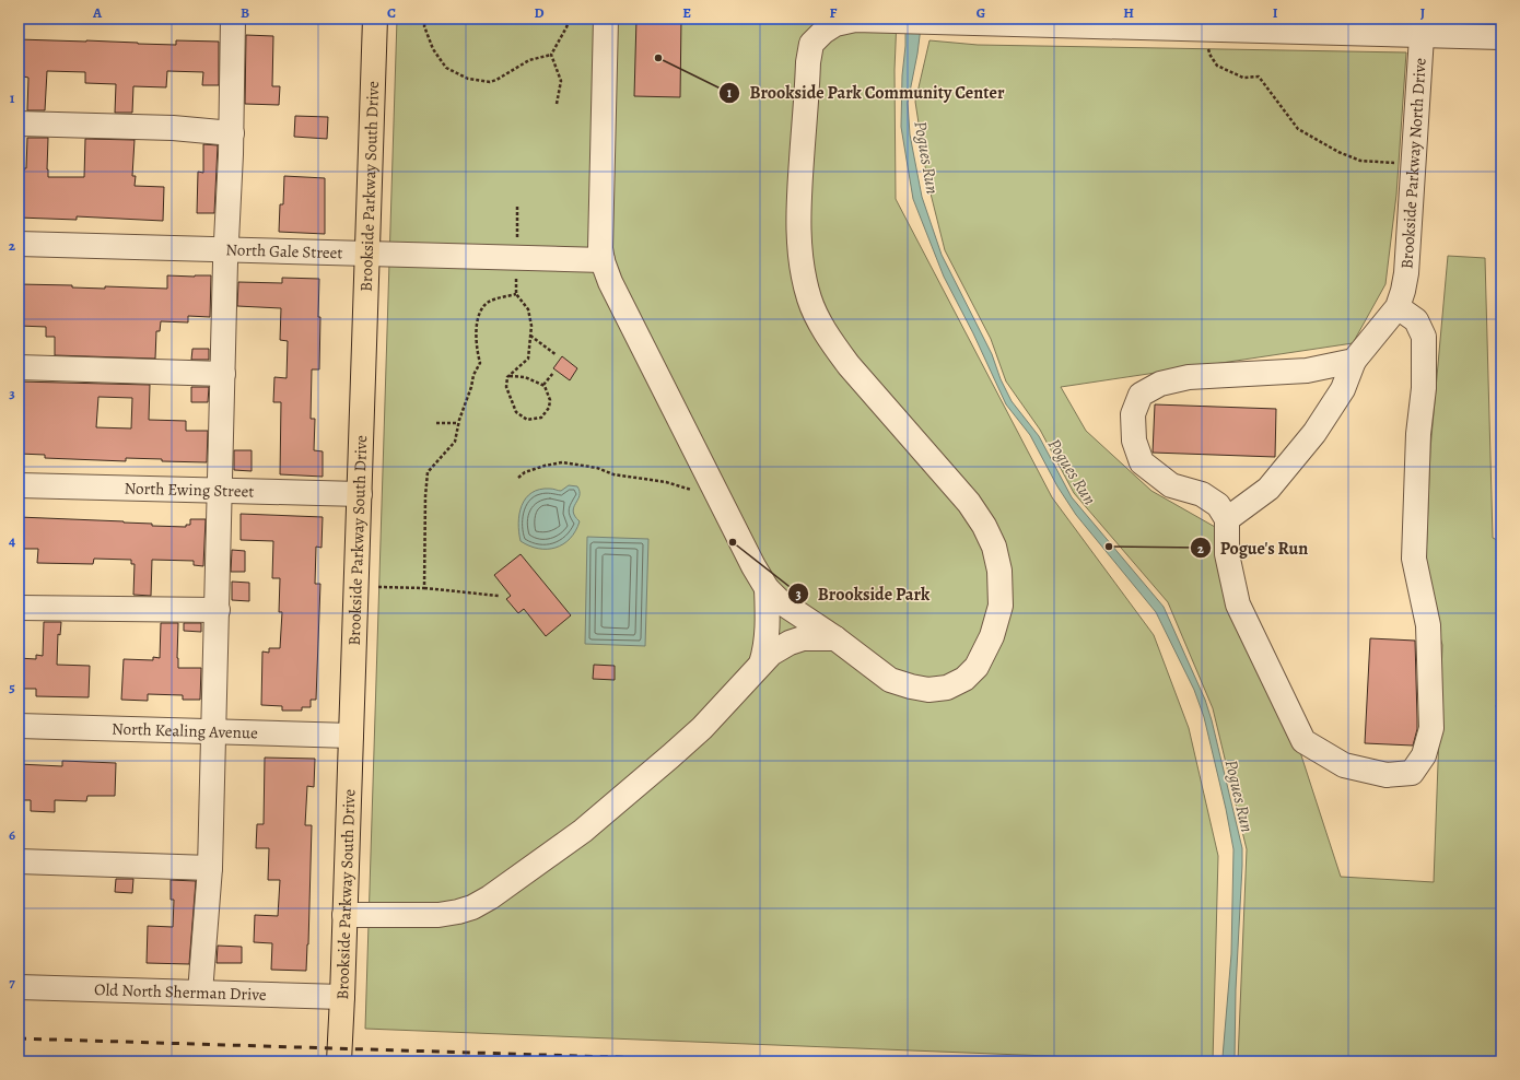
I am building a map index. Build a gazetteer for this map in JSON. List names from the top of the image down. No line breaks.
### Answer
{"streets":{"main road":["Brookside Parkway South Drive"],"street":["Brookside Parkway North Drive","North Gale Street","North Ewing Street","North Kealing Avenue","Old North Sherman Drive"]},"crossings":[["Brookside Parkway South Drive","North Gale Street"],["Brookside Parkway South Drive","North Ewing Street"],["Brookside Parkway South Drive","North Kealing Avenue"],["Brookside Parkway South Drive","Old North Sherman Drive"]],"water":["Pogues Run"],"places":["Brookside Park Community Center","Brookside Park","Pogue's Run"],"grid":{"columns":["A","B","C","D","E","F","G","H","I","J"],"rows":["1","2","3","4","5","6","7"]}}
